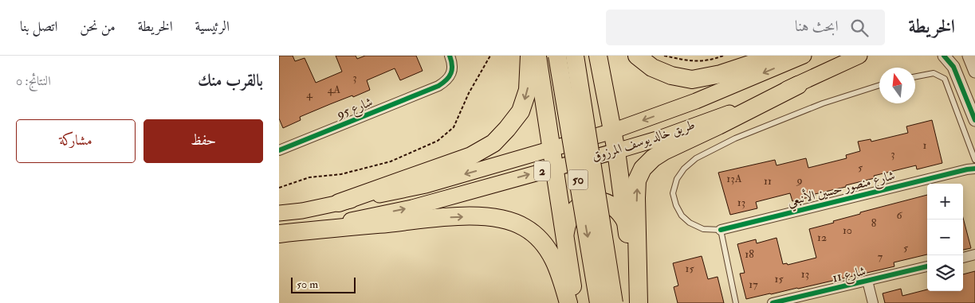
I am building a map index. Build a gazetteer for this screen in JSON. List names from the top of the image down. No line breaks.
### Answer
{"streets":{"highway":["50"],"main road":["طريق خالد يوسف المرزوق","2"],"street":["شارع 95","شارع منصور حسين الأنبعي","شارع 11"]},"house_numbers":["3","4A","4","1","3","5","13A","9","11","13","6","8","10","12","5","18","7","15","13","15","17"],"scale_bar":"50 m","north":"top","page":{"header":"الخريطة","search":"ابحث هنا","nav":["الرئيسية","الخريطة","من نحن","اتصل بنا"],"heading":["بالقرب منك","النتائج: 0"],"buttons":["حفظ","مشاركة"],"map_buttons":["+","−"],"scale":"50 m"}}
